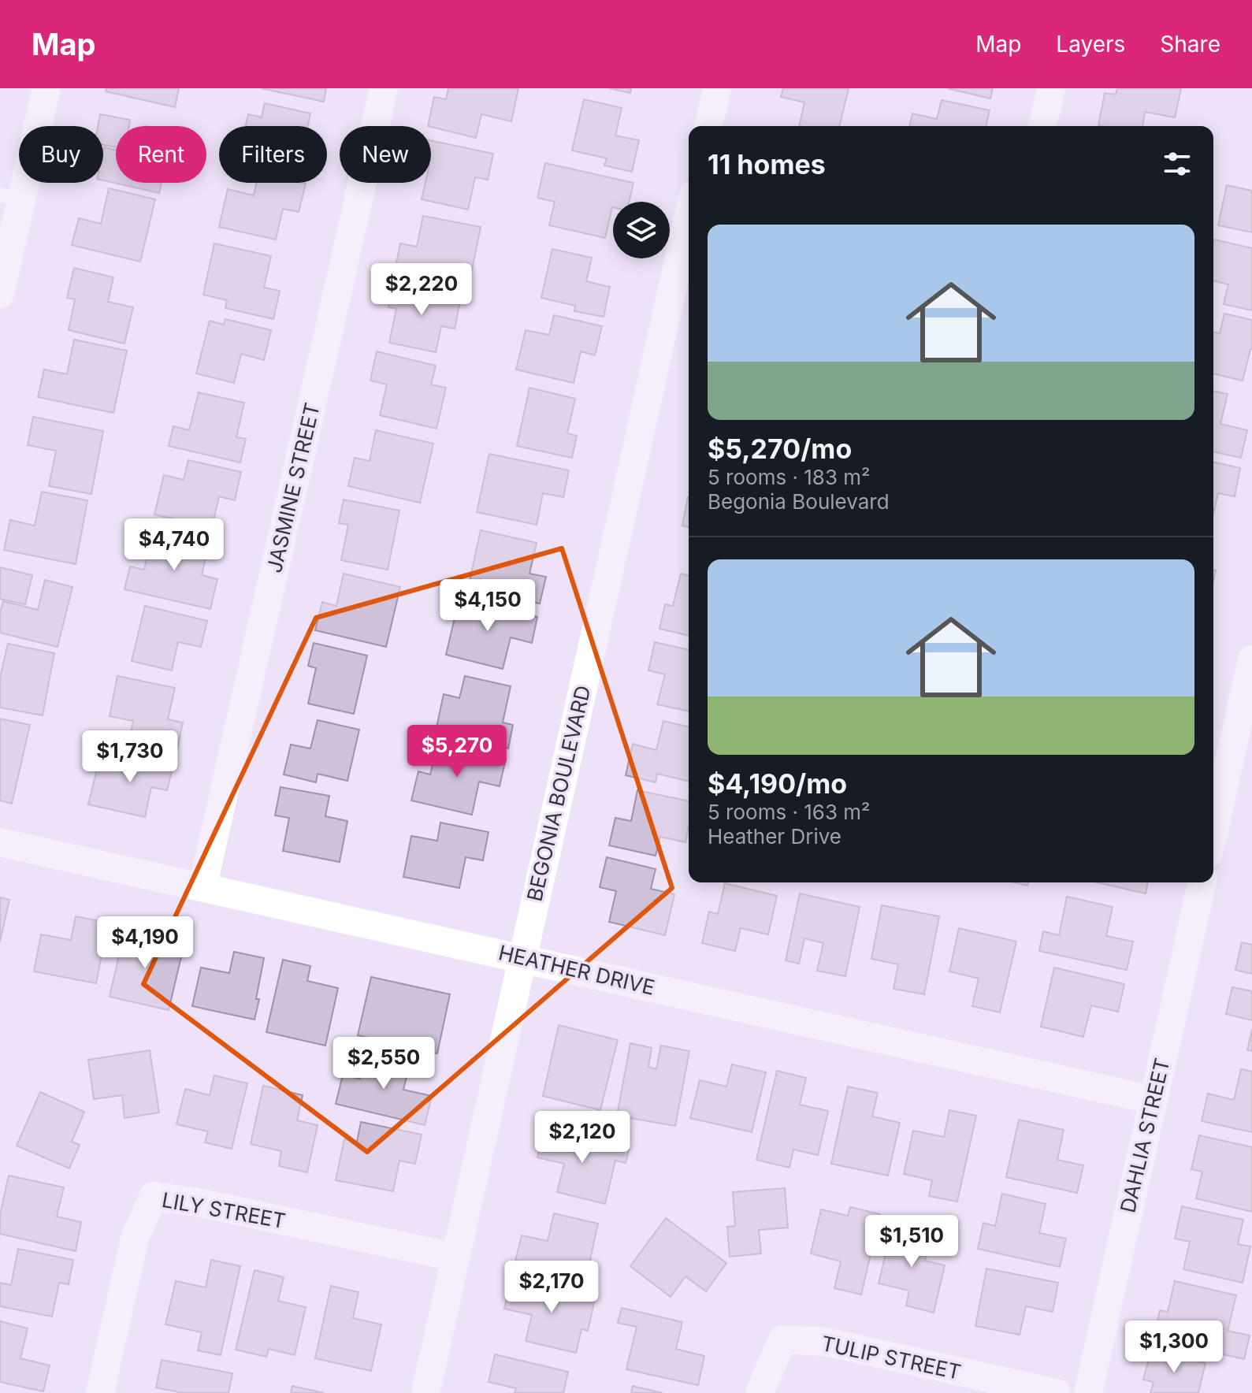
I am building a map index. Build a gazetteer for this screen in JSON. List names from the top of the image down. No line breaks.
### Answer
{"streets":{"street":["JASMINE STREET","BEGONIA BOULEVARD","HEATHER DRIVE","DAHLIA STREET","LILY STREET","TULIP STREET"]},"crossings":[["JASMINE STREET","HEATHER DRIVE"],["BEGONIA BOULEVARD","HEATHER DRIVE"],["BEGONIA BOULEVARD","LILY STREET"],["HEATHER DRIVE","DAHLIA STREET"]],"page":{"header":"Map","nav":["Map","Layers","Share"],"chip":["Buy","Rent","Filters","New"],"heading":"11 homes","list":[{"name":"$5,270/mo","note":"5 rooms · 183 m² · Begonia Boulevard"},{"name":"$4,190/mo","note":"5 rooms · 163 m² · Heather Drive"}],"price":["$2,220","$4,740","$4,150","$5,270","$1,730","$4,190","$2,550","$2,120","$1,510","$2,170","$1,300"]}}
